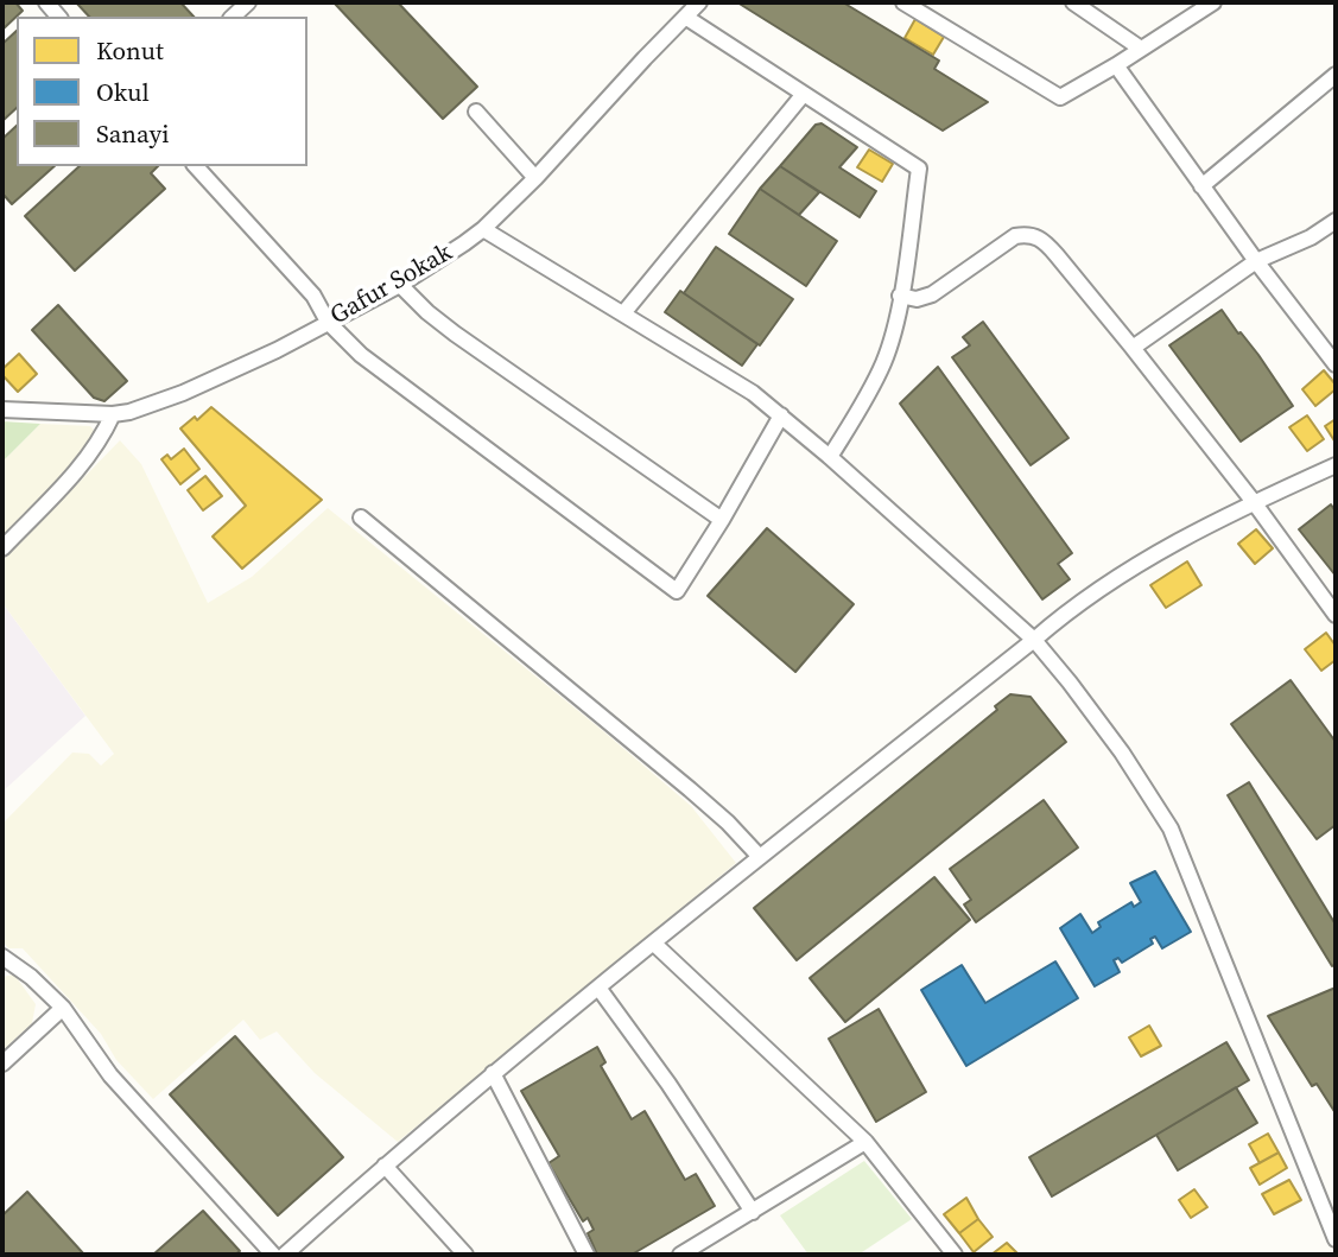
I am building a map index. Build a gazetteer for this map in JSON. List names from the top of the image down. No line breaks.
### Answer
{"streets":{"street":["Gafur Sokak"]},"legend":["Konut","Okul","Sanayi"]}
